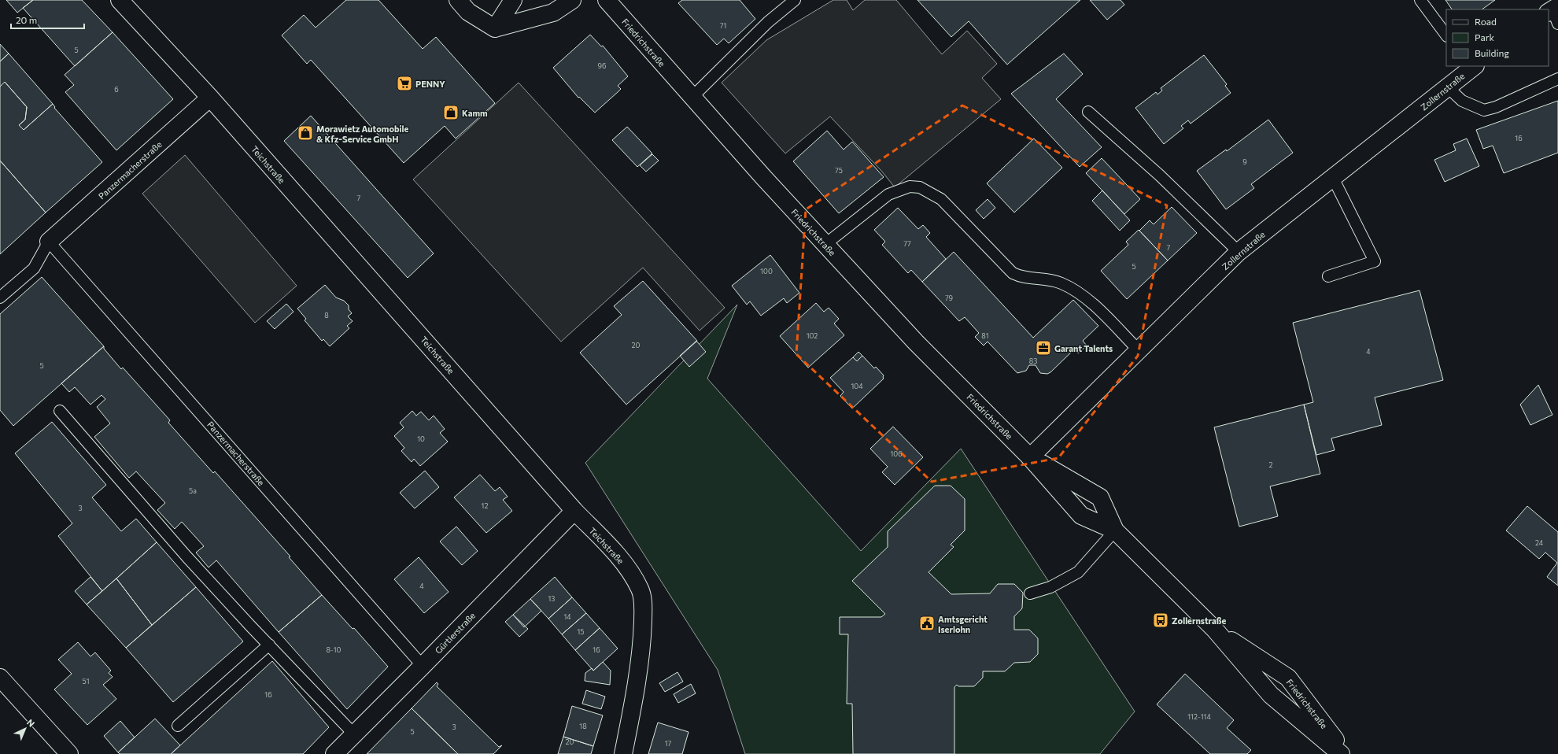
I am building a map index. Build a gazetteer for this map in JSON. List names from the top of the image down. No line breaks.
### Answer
{"streets":{"street":["Friedrichstraße","Zollernstraße","Teichstraße","Panzermacherstraße","Gürtlerstraße"]},"crossings":[["Friedrichstraße","Zollernstraße"],["Teichstraße","Panzermacherstraße"],["Teichstraße","Gürtlerstraße"],["Panzermacherstraße","Gürtlerstraße"]],"places":{"supermarket":["PENNY"],"shop":["Kamm","Morawietz Automobile & Kfz-Service GmbH"],"office":["Garant Talents"],"bus stop":["Zollernstraße"],"public building":["Amtsgericht Iserlohn"]},"house_numbers":["71","5","96","6","16","9","75","7","77","7","5","100","79","8","102","81","20","4","83","5","104","10","106","2","5a","12","3","24","4","13","14","15","8-10","16","51","16","112-114","18","3","5","20","17"],"legend":["Road","Park","Building"],"scale_bar":"20 m","north":"top right"}
